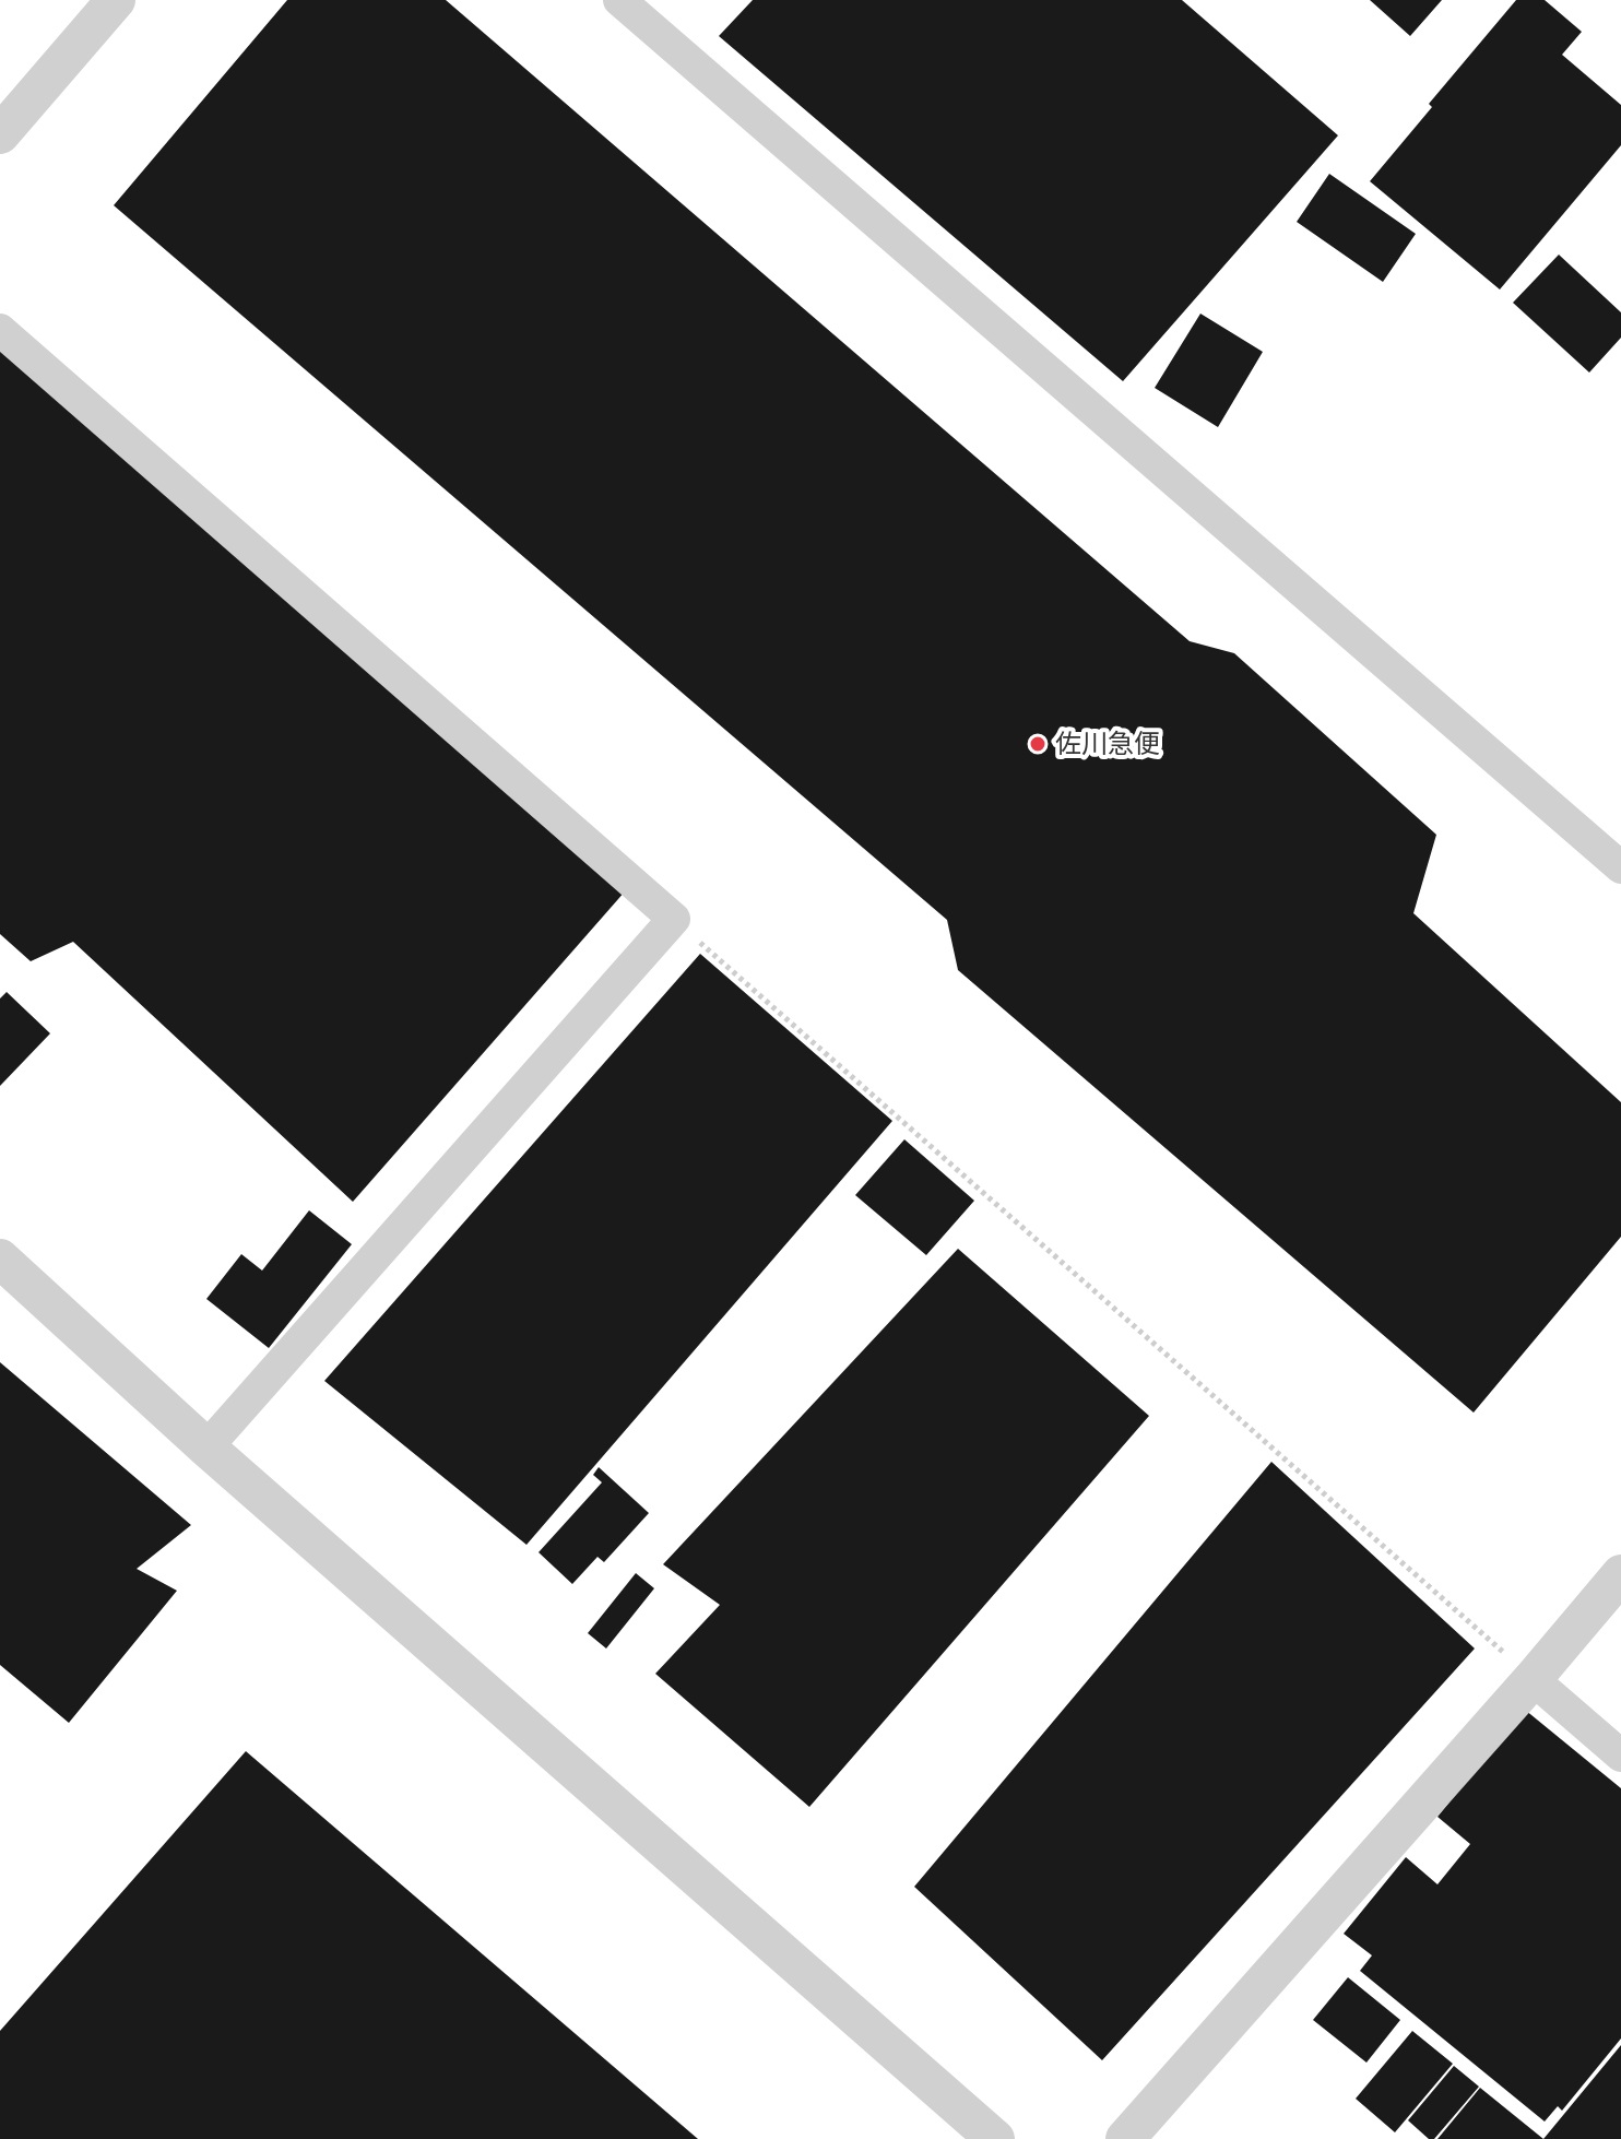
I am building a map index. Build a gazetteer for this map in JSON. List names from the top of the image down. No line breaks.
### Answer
{"places":["佐川急便"]}
